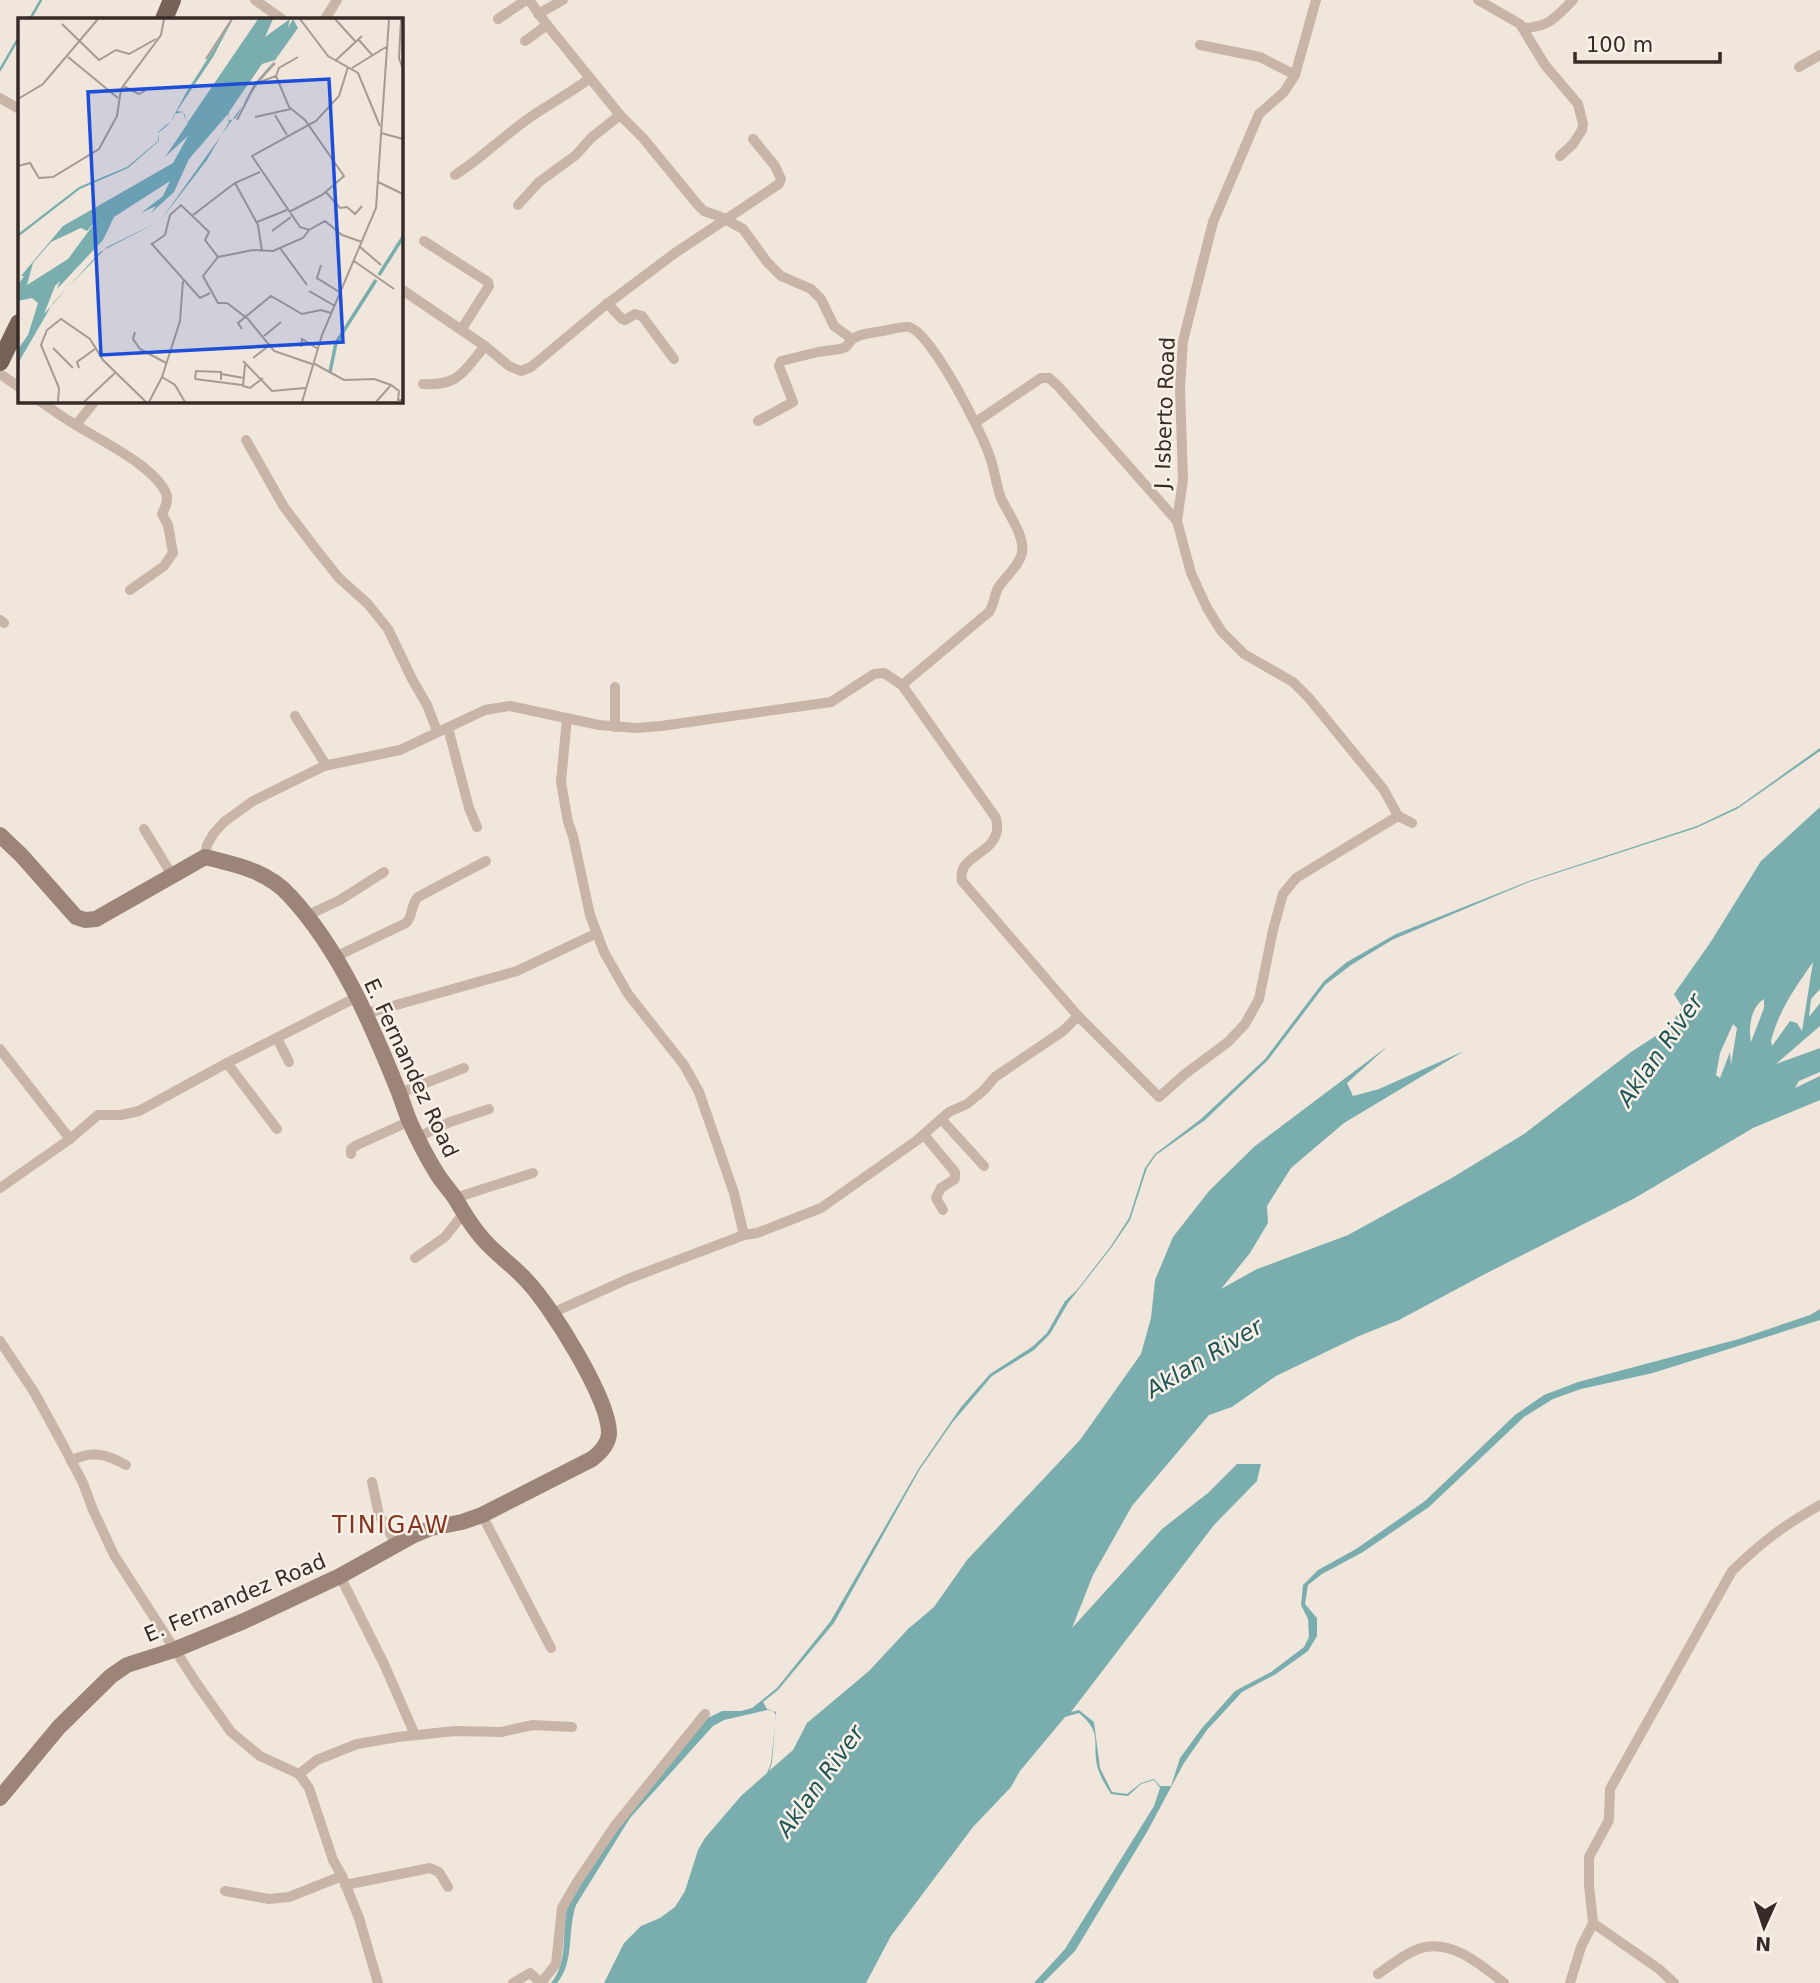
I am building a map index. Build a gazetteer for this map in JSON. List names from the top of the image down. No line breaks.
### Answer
{"streets":{"street":["J. Isberto Road","E. Fernandez Road"]},"districts":["TINIGAW"],"water":["Aklan River"],"scale_bar":"100 m","north":"bottom"}
